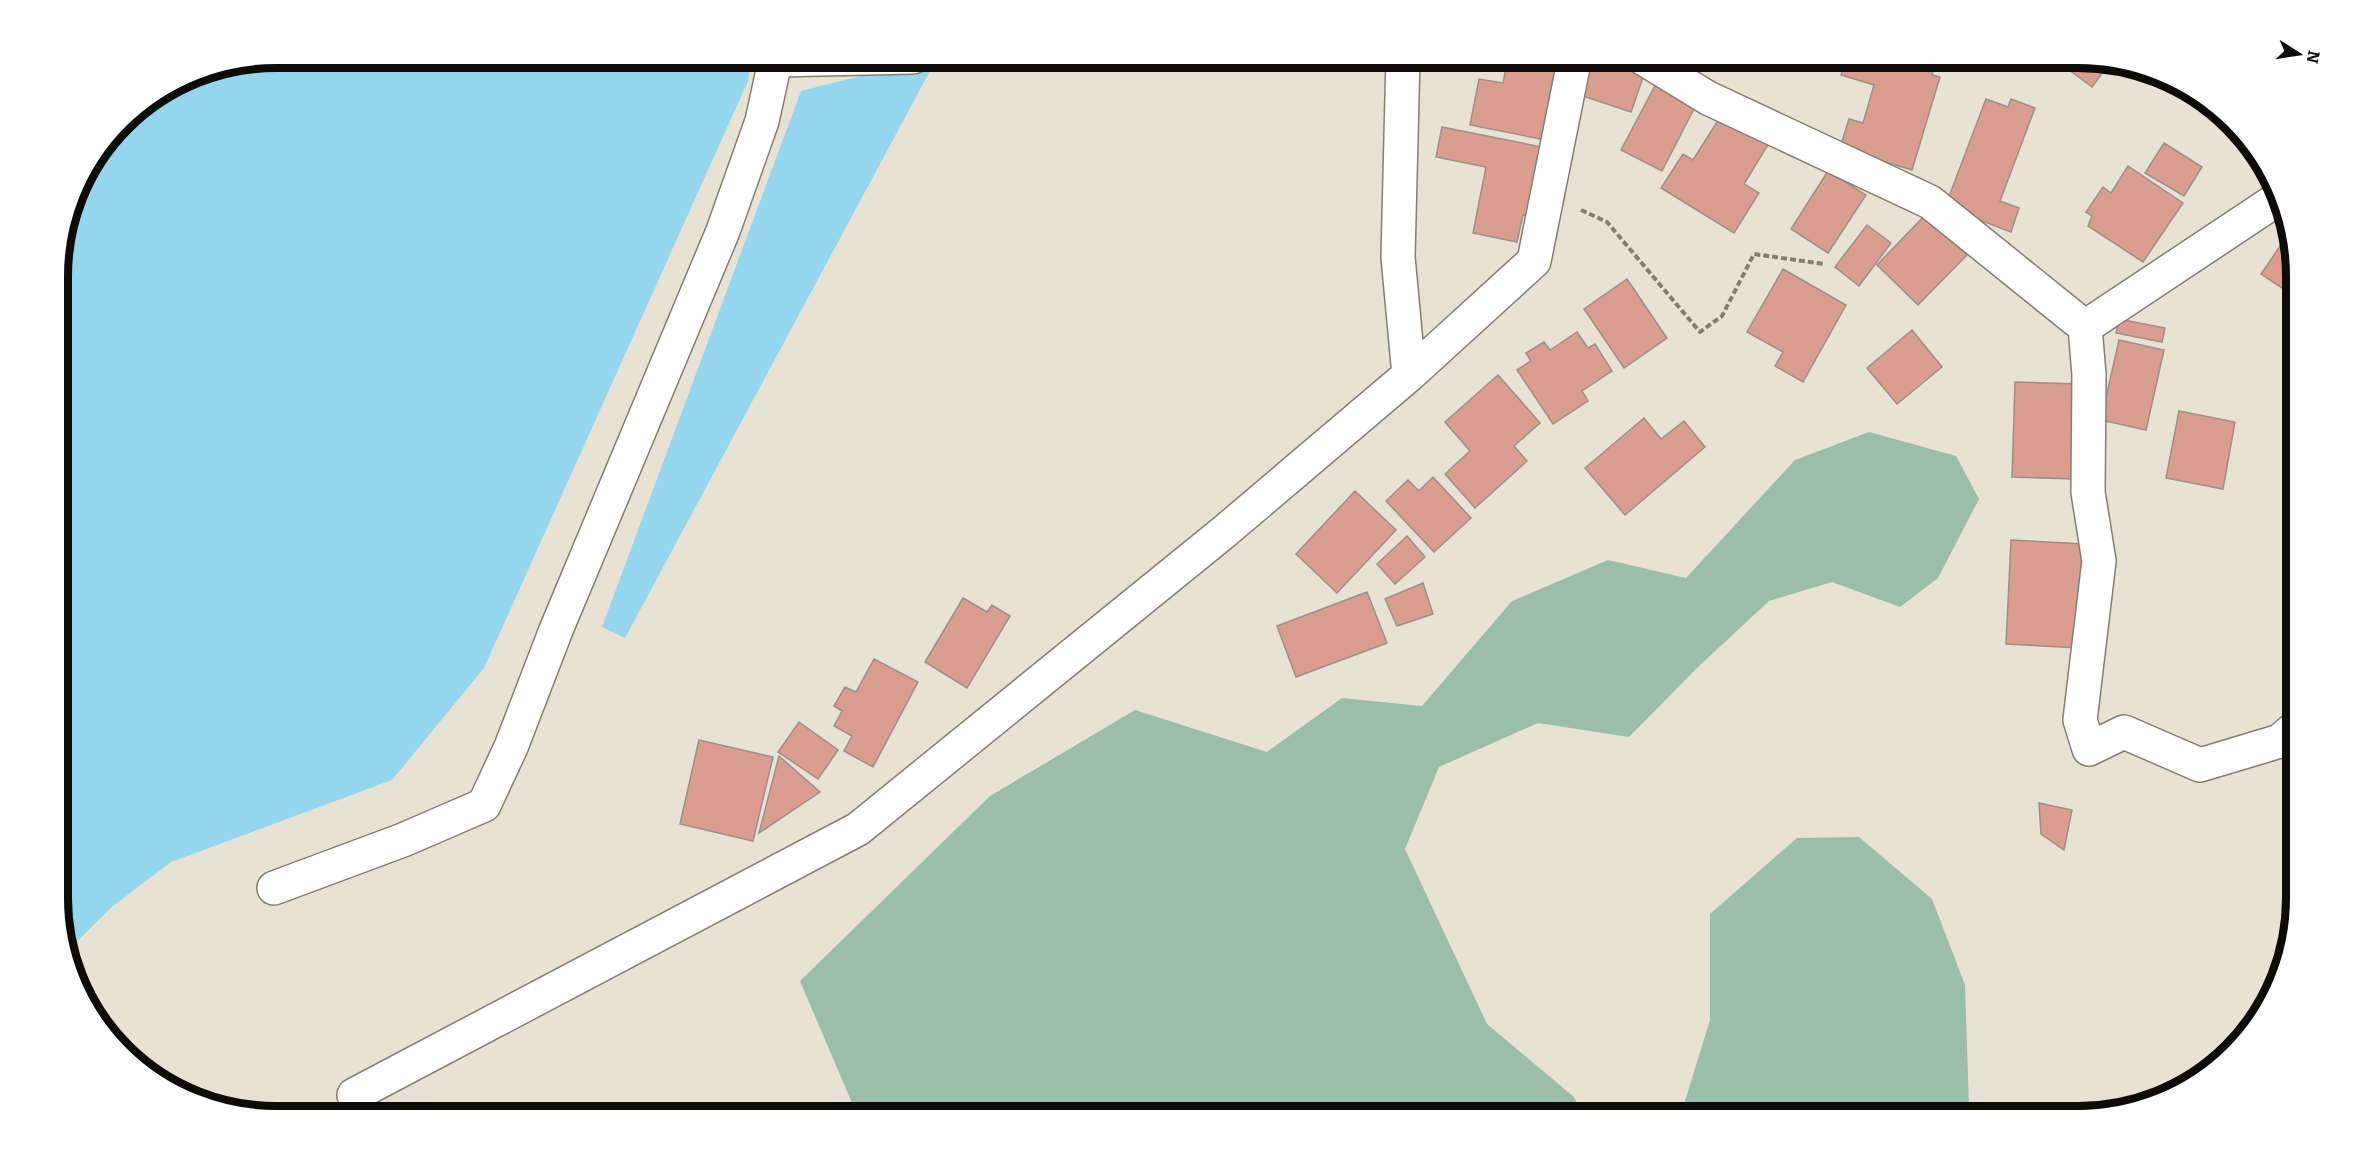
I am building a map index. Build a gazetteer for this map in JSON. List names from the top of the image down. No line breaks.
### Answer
{"north":"right"}
